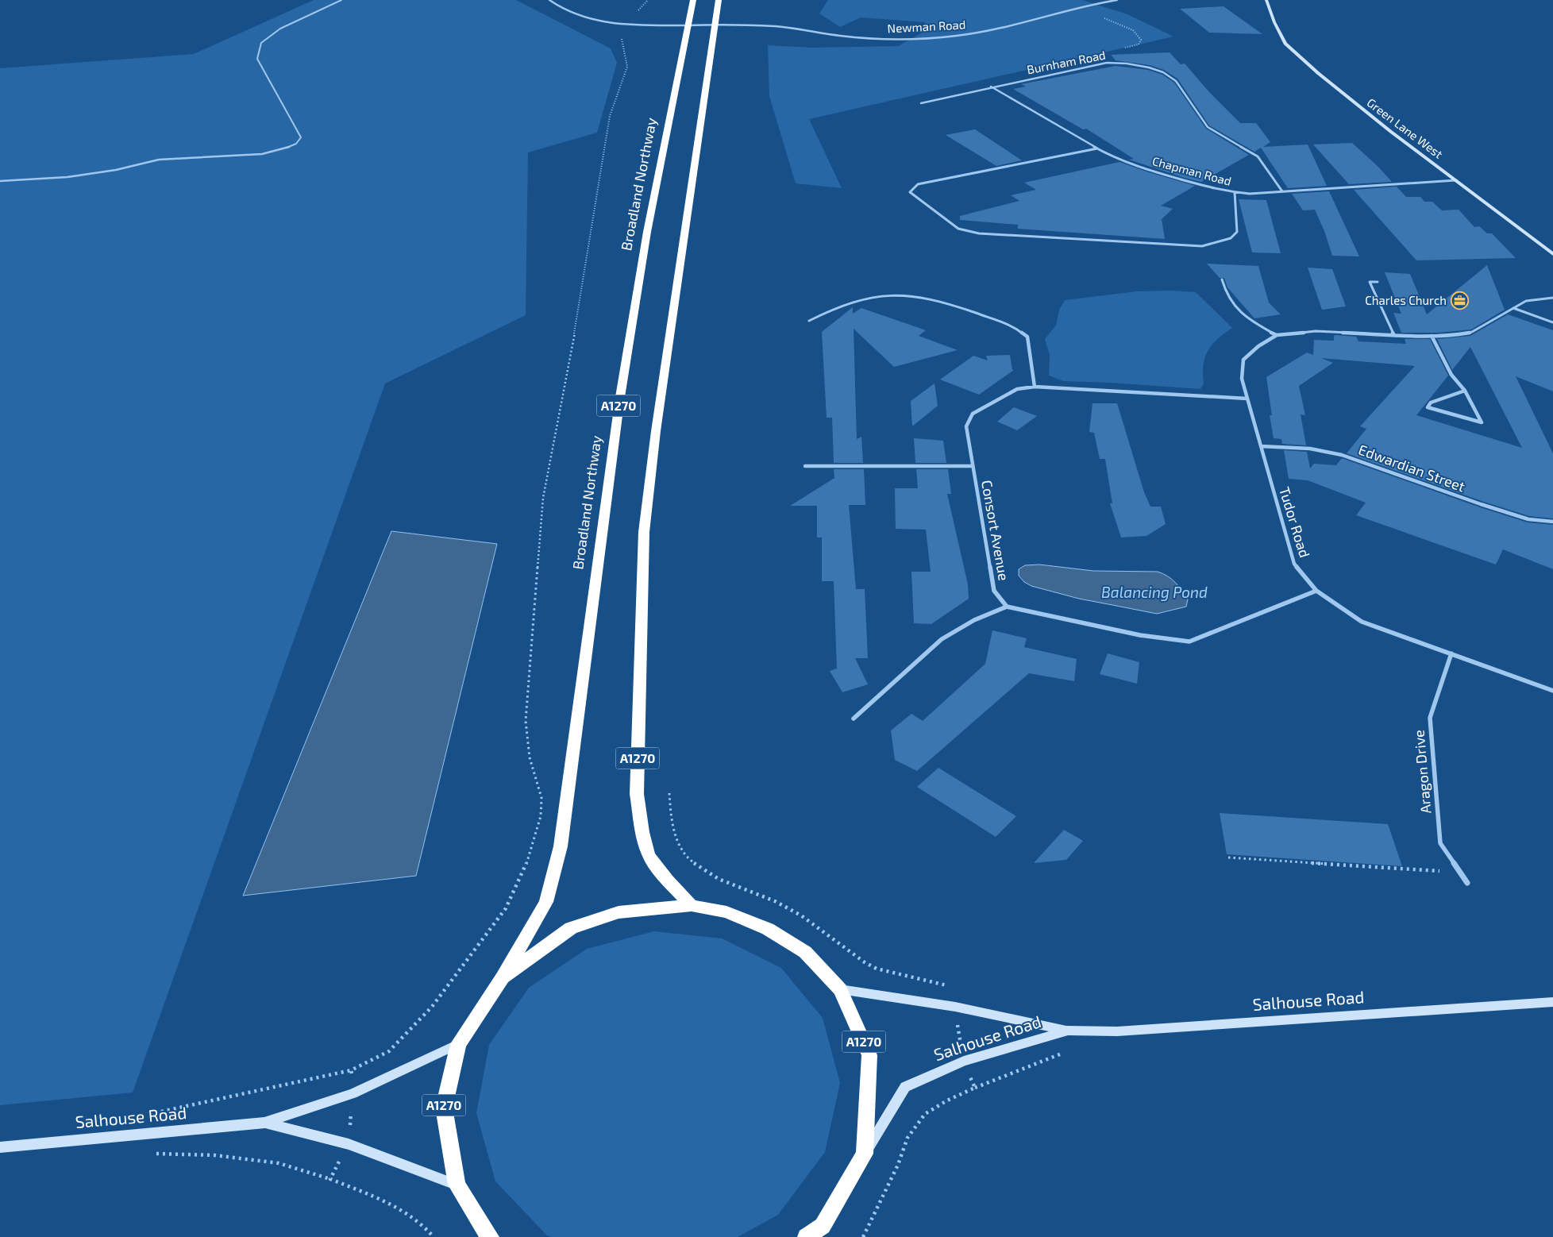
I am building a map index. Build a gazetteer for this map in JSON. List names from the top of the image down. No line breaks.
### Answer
{"streets":{"highway":["Broadland Northway","A1270"],"street":["Newman Road","Burnham Road","Green Lane West","Chapman Road","Edwardian Street","Tudor Road","Consort Avenue","Aragon Drive","Salhouse Road"]},"crossings":[["Burnham Road","Chapman Road"],["Green Lane West","Chapman Road"],["Broadland Northway","A1270"],["A1270","Salhouse Road"],["Edwardian Street","Tudor Road"],["Tudor Road","Consort Avenue"],["Tudor Road","Aragon Drive"]],"water":["Balancing Pond"],"places":{"office":["Charles Church"]}}
